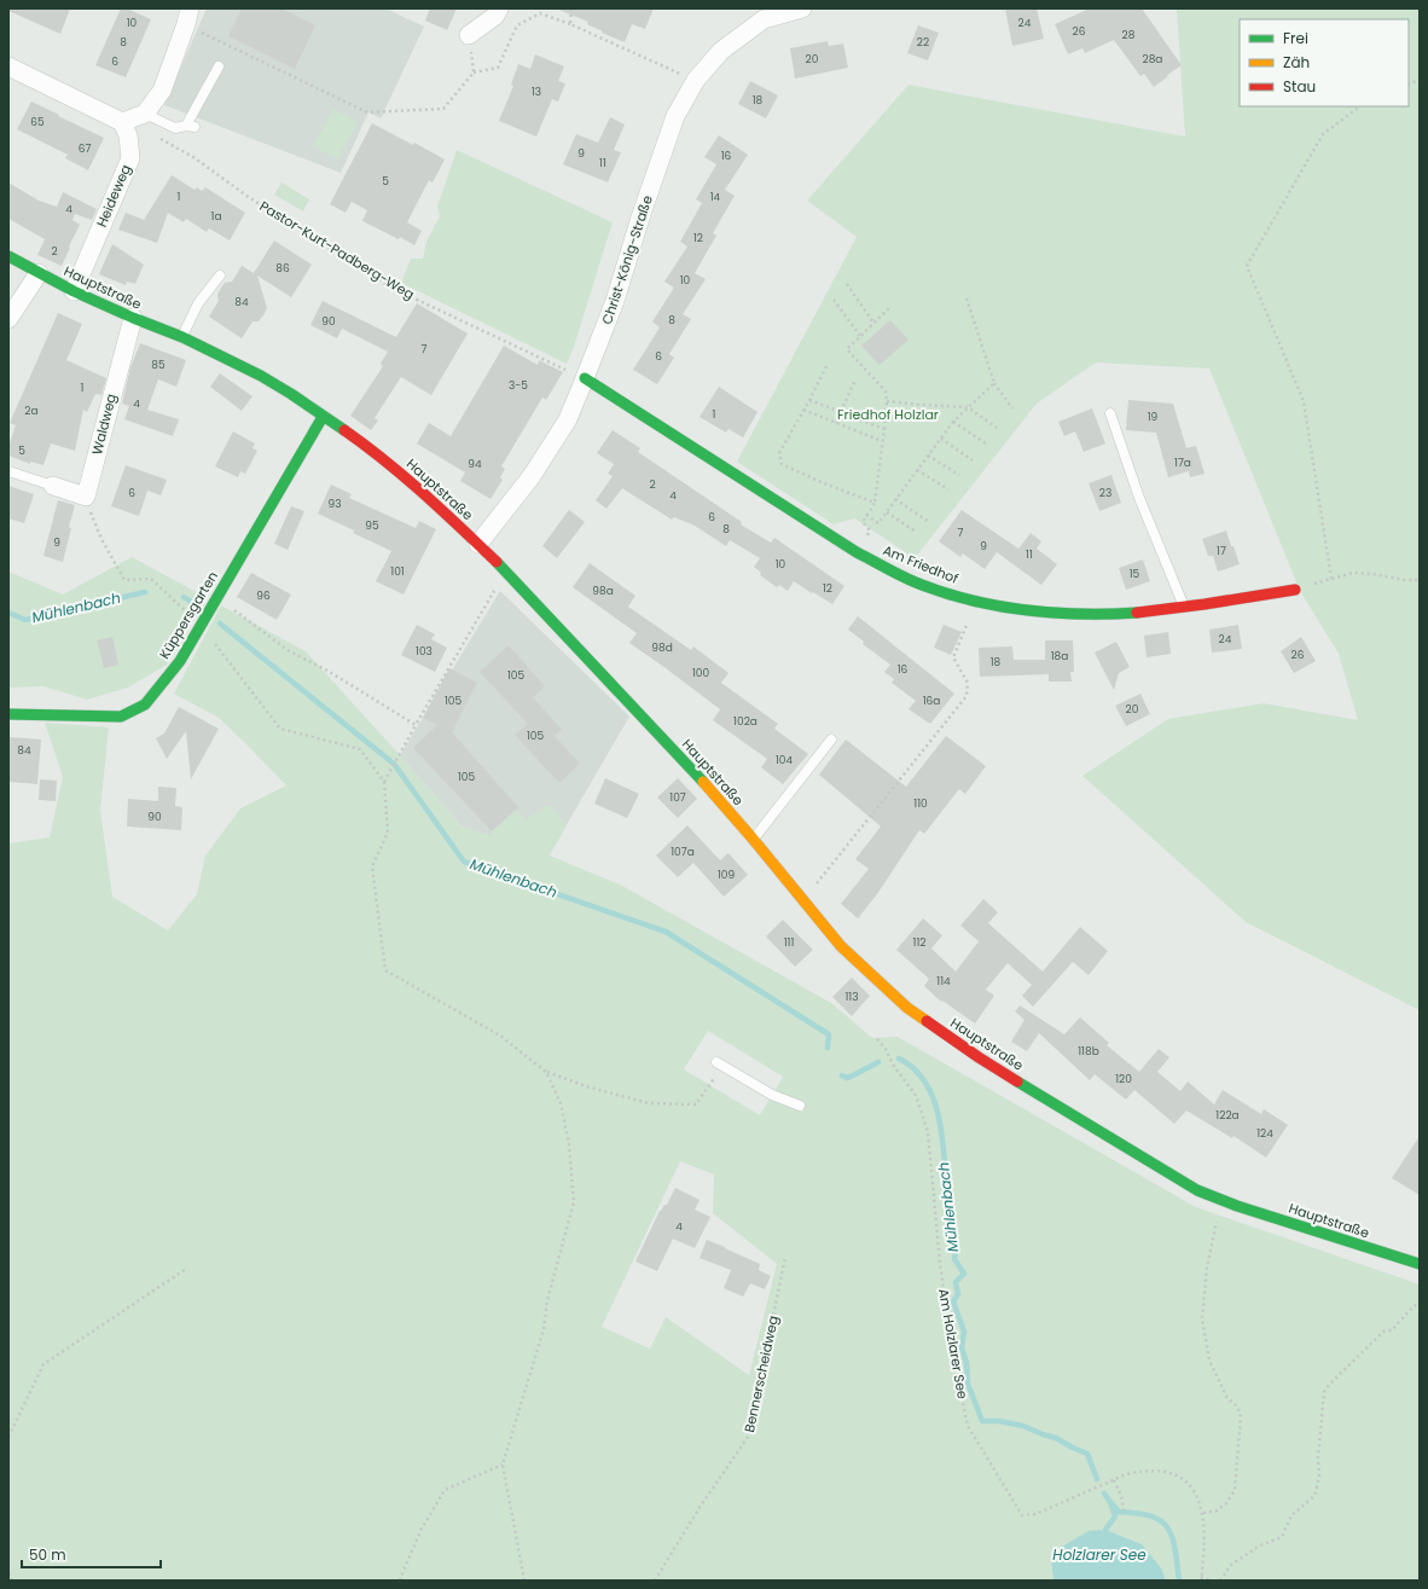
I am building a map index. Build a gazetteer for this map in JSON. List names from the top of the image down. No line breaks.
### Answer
{"streets":{"main road":["Hauptstraße","Am Friedhof","Küppersgarten"],"street":["Heideweg","Christ-König-Straße","Waldweg"],"path":["Pastor-Kurt-Padberg-Weg","Am Holzlarer See","Bennerscheidweg"]},"crossings":[["Heideweg","Hauptstraße"],["Pastor-Kurt-Padberg-Weg","Christ-König-Straße"],["Pastor-Kurt-Padberg-Weg","Am Friedhof"],["Christ-König-Straße","Hauptstraße"],["Christ-König-Straße","Am Friedhof"],["Hauptstraße","Waldweg"],["Hauptstraße","Küppersgarten"]],"water":["Mühlenbach","Holzlarer See"],"parks":["Friedhof Holzlar"],"house_numbers":["10","24","26","28","8","22","20","28a","6","13","18","65","67","9","16","11","5","1","14","4","1a","12","2","86","10","84","8","90","7","6","85","3-5","1","4","2a","1","19","5","17a","94","2","6","23","4","93","6","95","8","7","9","9","17","11","10","101","15","12","98a","96","24","98d","103","26","18a","18","16","100","105","105","16a","20","102a","105","84","104","105","107","110","90","107a","109","111","112","114","113","118b","120","122a","124","4"],"legend":["Frei","Zäh","Stau"],"scale_bar":"50 m"}
